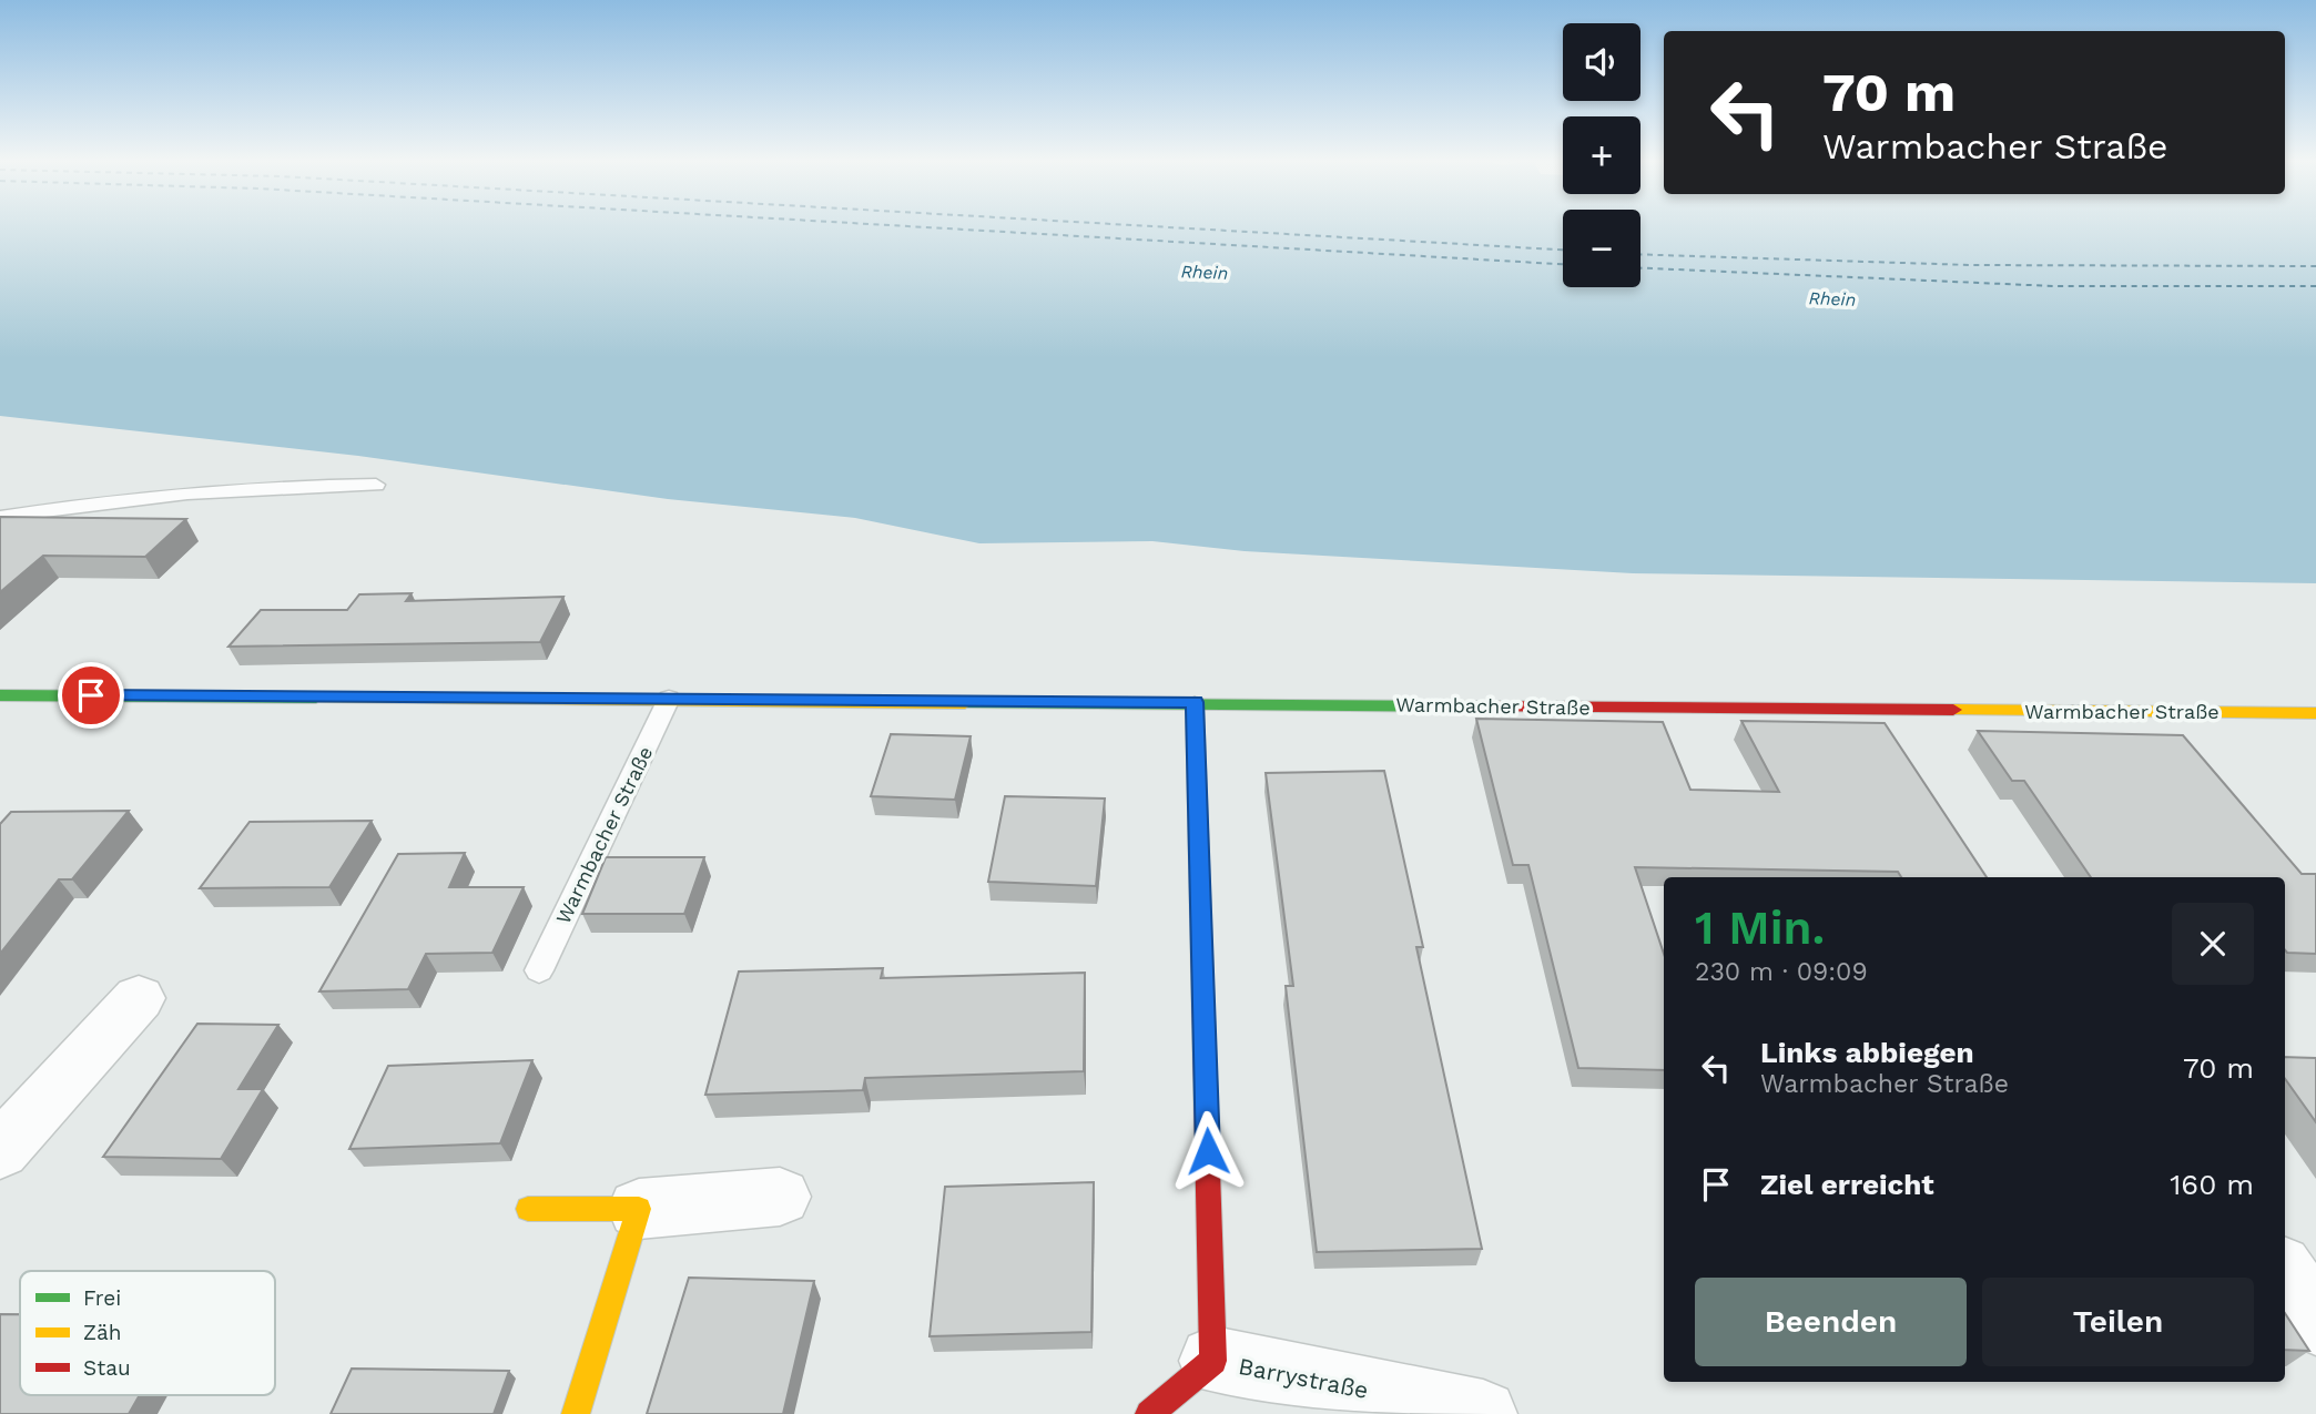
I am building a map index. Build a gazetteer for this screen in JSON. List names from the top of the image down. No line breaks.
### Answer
{"streets":{"main road":["Warmbacher Straße"],"street":["Barrystraße"]},"water":["Rhein"],"legend":["Frei","Zäh","Stau"],"page":{"map_buttons":["+","−"],"turn":["70 m","Warmbacher Straße"],"heading":["1 Min.","230 m · 09:09"],"list":[{"name":"Links abbiegen","note":"Warmbacher Straße","value":"70 m"},{"name":"Ziel erreicht","value":"160 m"}],"buttons":["Beenden","Teilen"]}}
